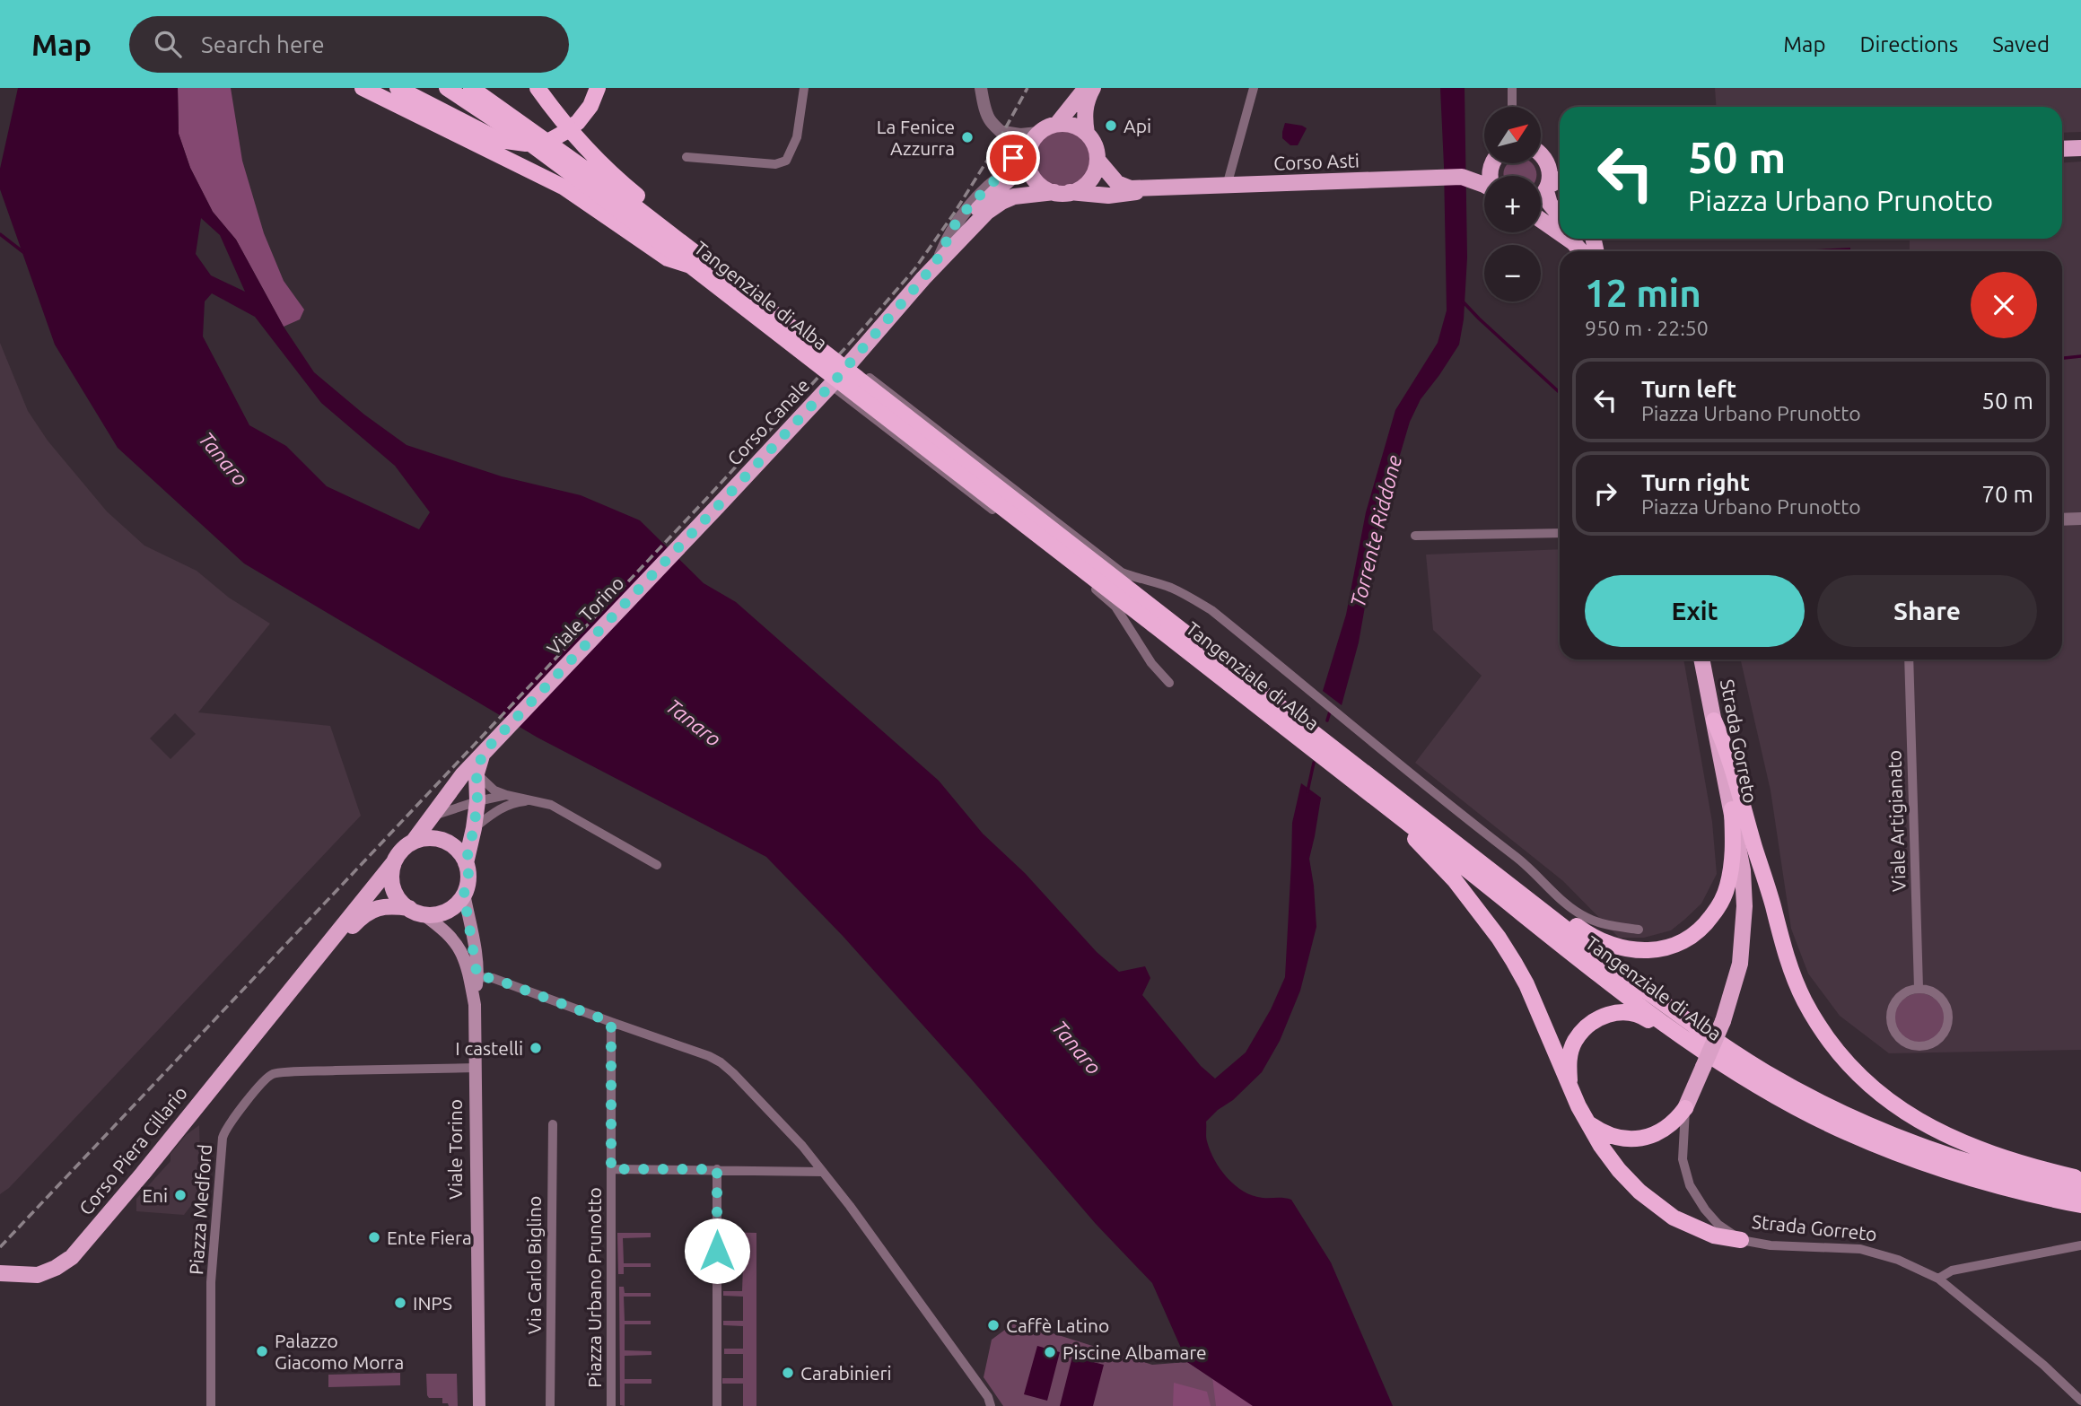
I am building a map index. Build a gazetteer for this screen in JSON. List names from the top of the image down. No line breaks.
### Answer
{"streets":{"highway":["Tangenziale di Alba"],"main road":["Corso Asti","Corso Canale","Viale Torino","Strada Gorreto","Corso Piera Cillario"],"street":["Viale Artigianato","Piazza Medford","Via Carlo Biglino","Piazza Urbano Prunotto"]},"crossings":[["Corso Asti","Corso Canale"],["Corso Canale","Viale Torino"],["Viale Torino","Corso Piera Cillario"],["Viale Torino","Piazza Medford"]],"water":["Tanaro","Torrente Riddone"],"places":["Api","La Fenice Azzurra","I castelli","Eni","Ente Fiera","INPS","Caffè Latino","Palazzo Giacomo Morra","Piscine Albamare","Carabinieri"],"north":"top right","page":{"header":"Map","search":"Search here","nav":["Map","Directions","Saved"],"map_buttons":["+","−"],"turn":["50 m","Piazza Urbano Prunotto"],"heading":["12 min","950 m · 22:50"],"list":[{"name":"Turn left","note":"Piazza Urbano Prunotto","value":"50 m"},{"name":"Turn right","note":"Piazza Urbano Prunotto","value":"70 m"}],"buttons":["Exit","Share"]}}
